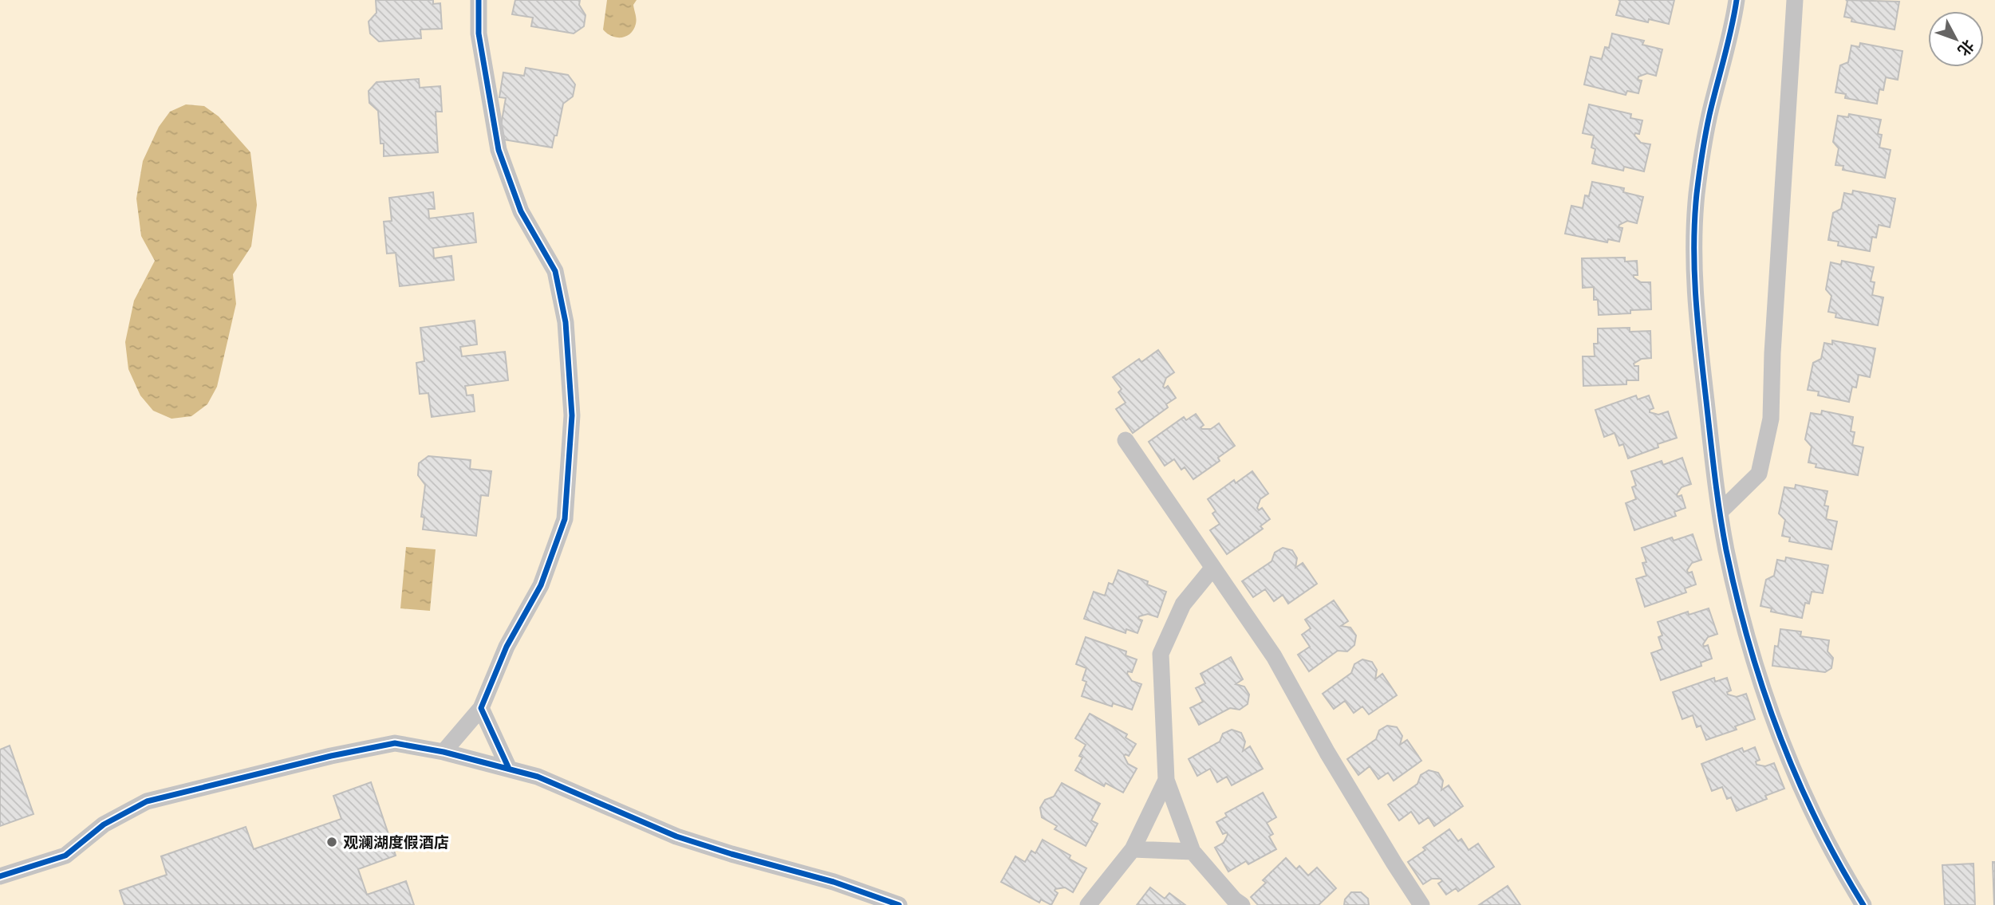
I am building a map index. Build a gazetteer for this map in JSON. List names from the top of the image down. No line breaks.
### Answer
{"places":["观澜湖度假酒店"],"north":"bottom right"}
